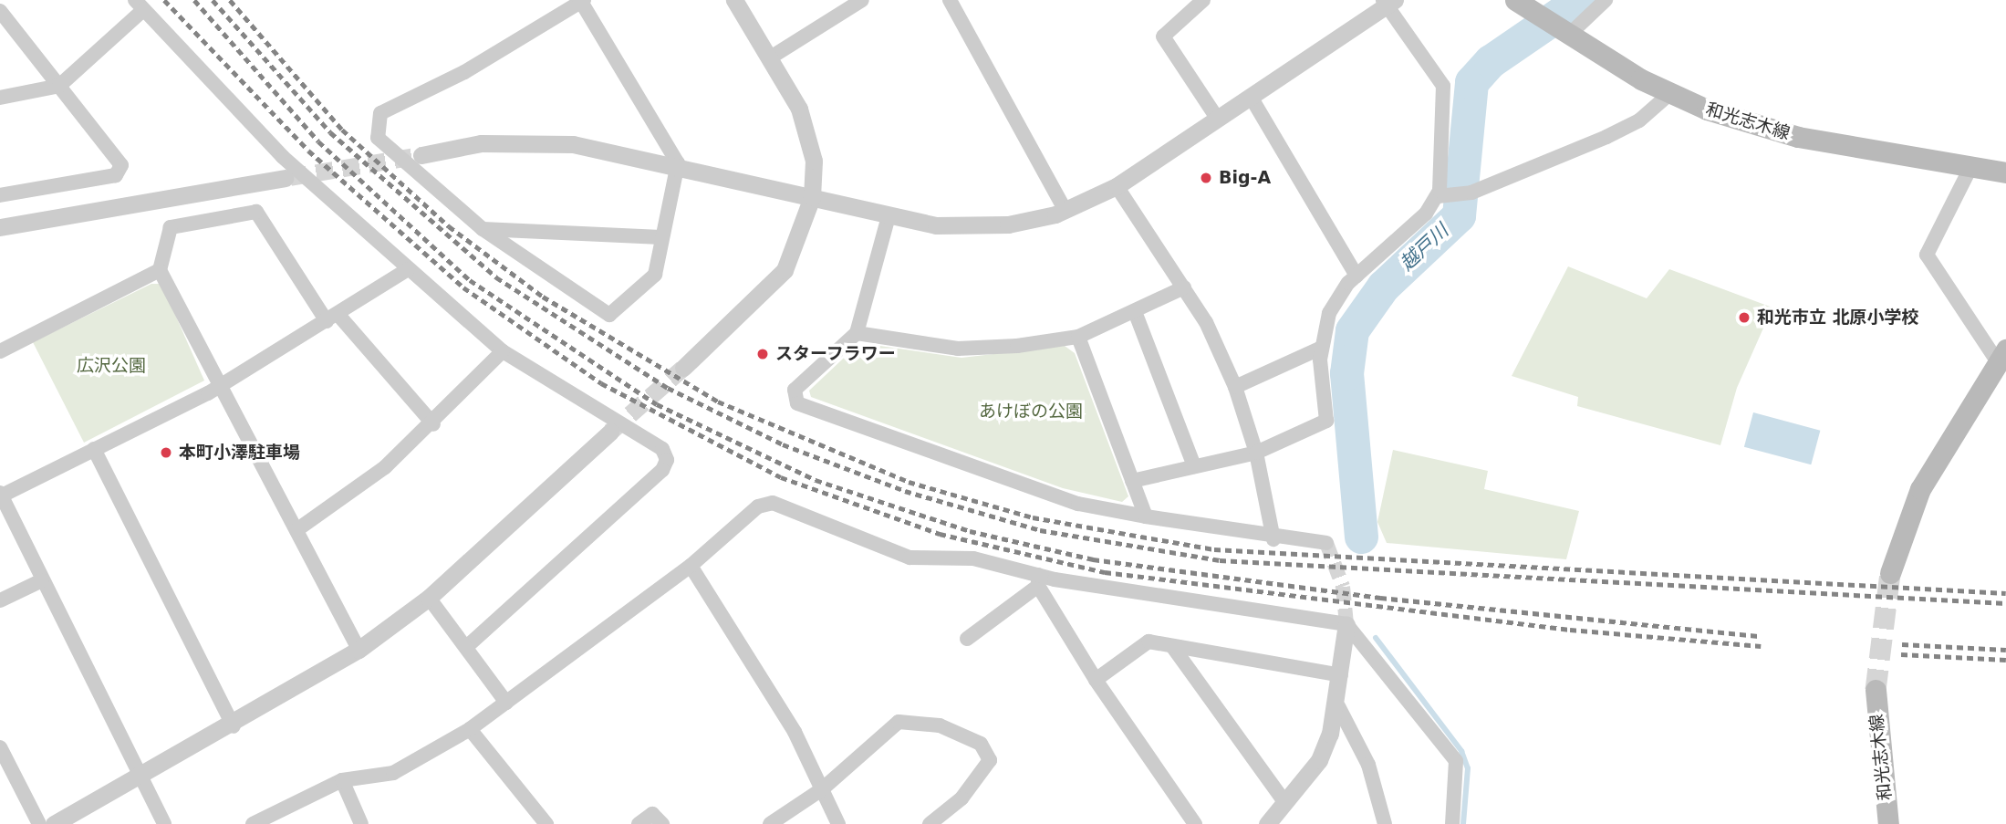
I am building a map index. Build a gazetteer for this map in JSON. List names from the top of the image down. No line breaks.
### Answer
{"streets":{"main road":["和光志木線"]},"water":["越戸川"],"parks":["広沢公園","あけぼの公園"],"places":["Big-A","和光市立 北原小学校","スターフラワー","本町小澤駐車場"]}
